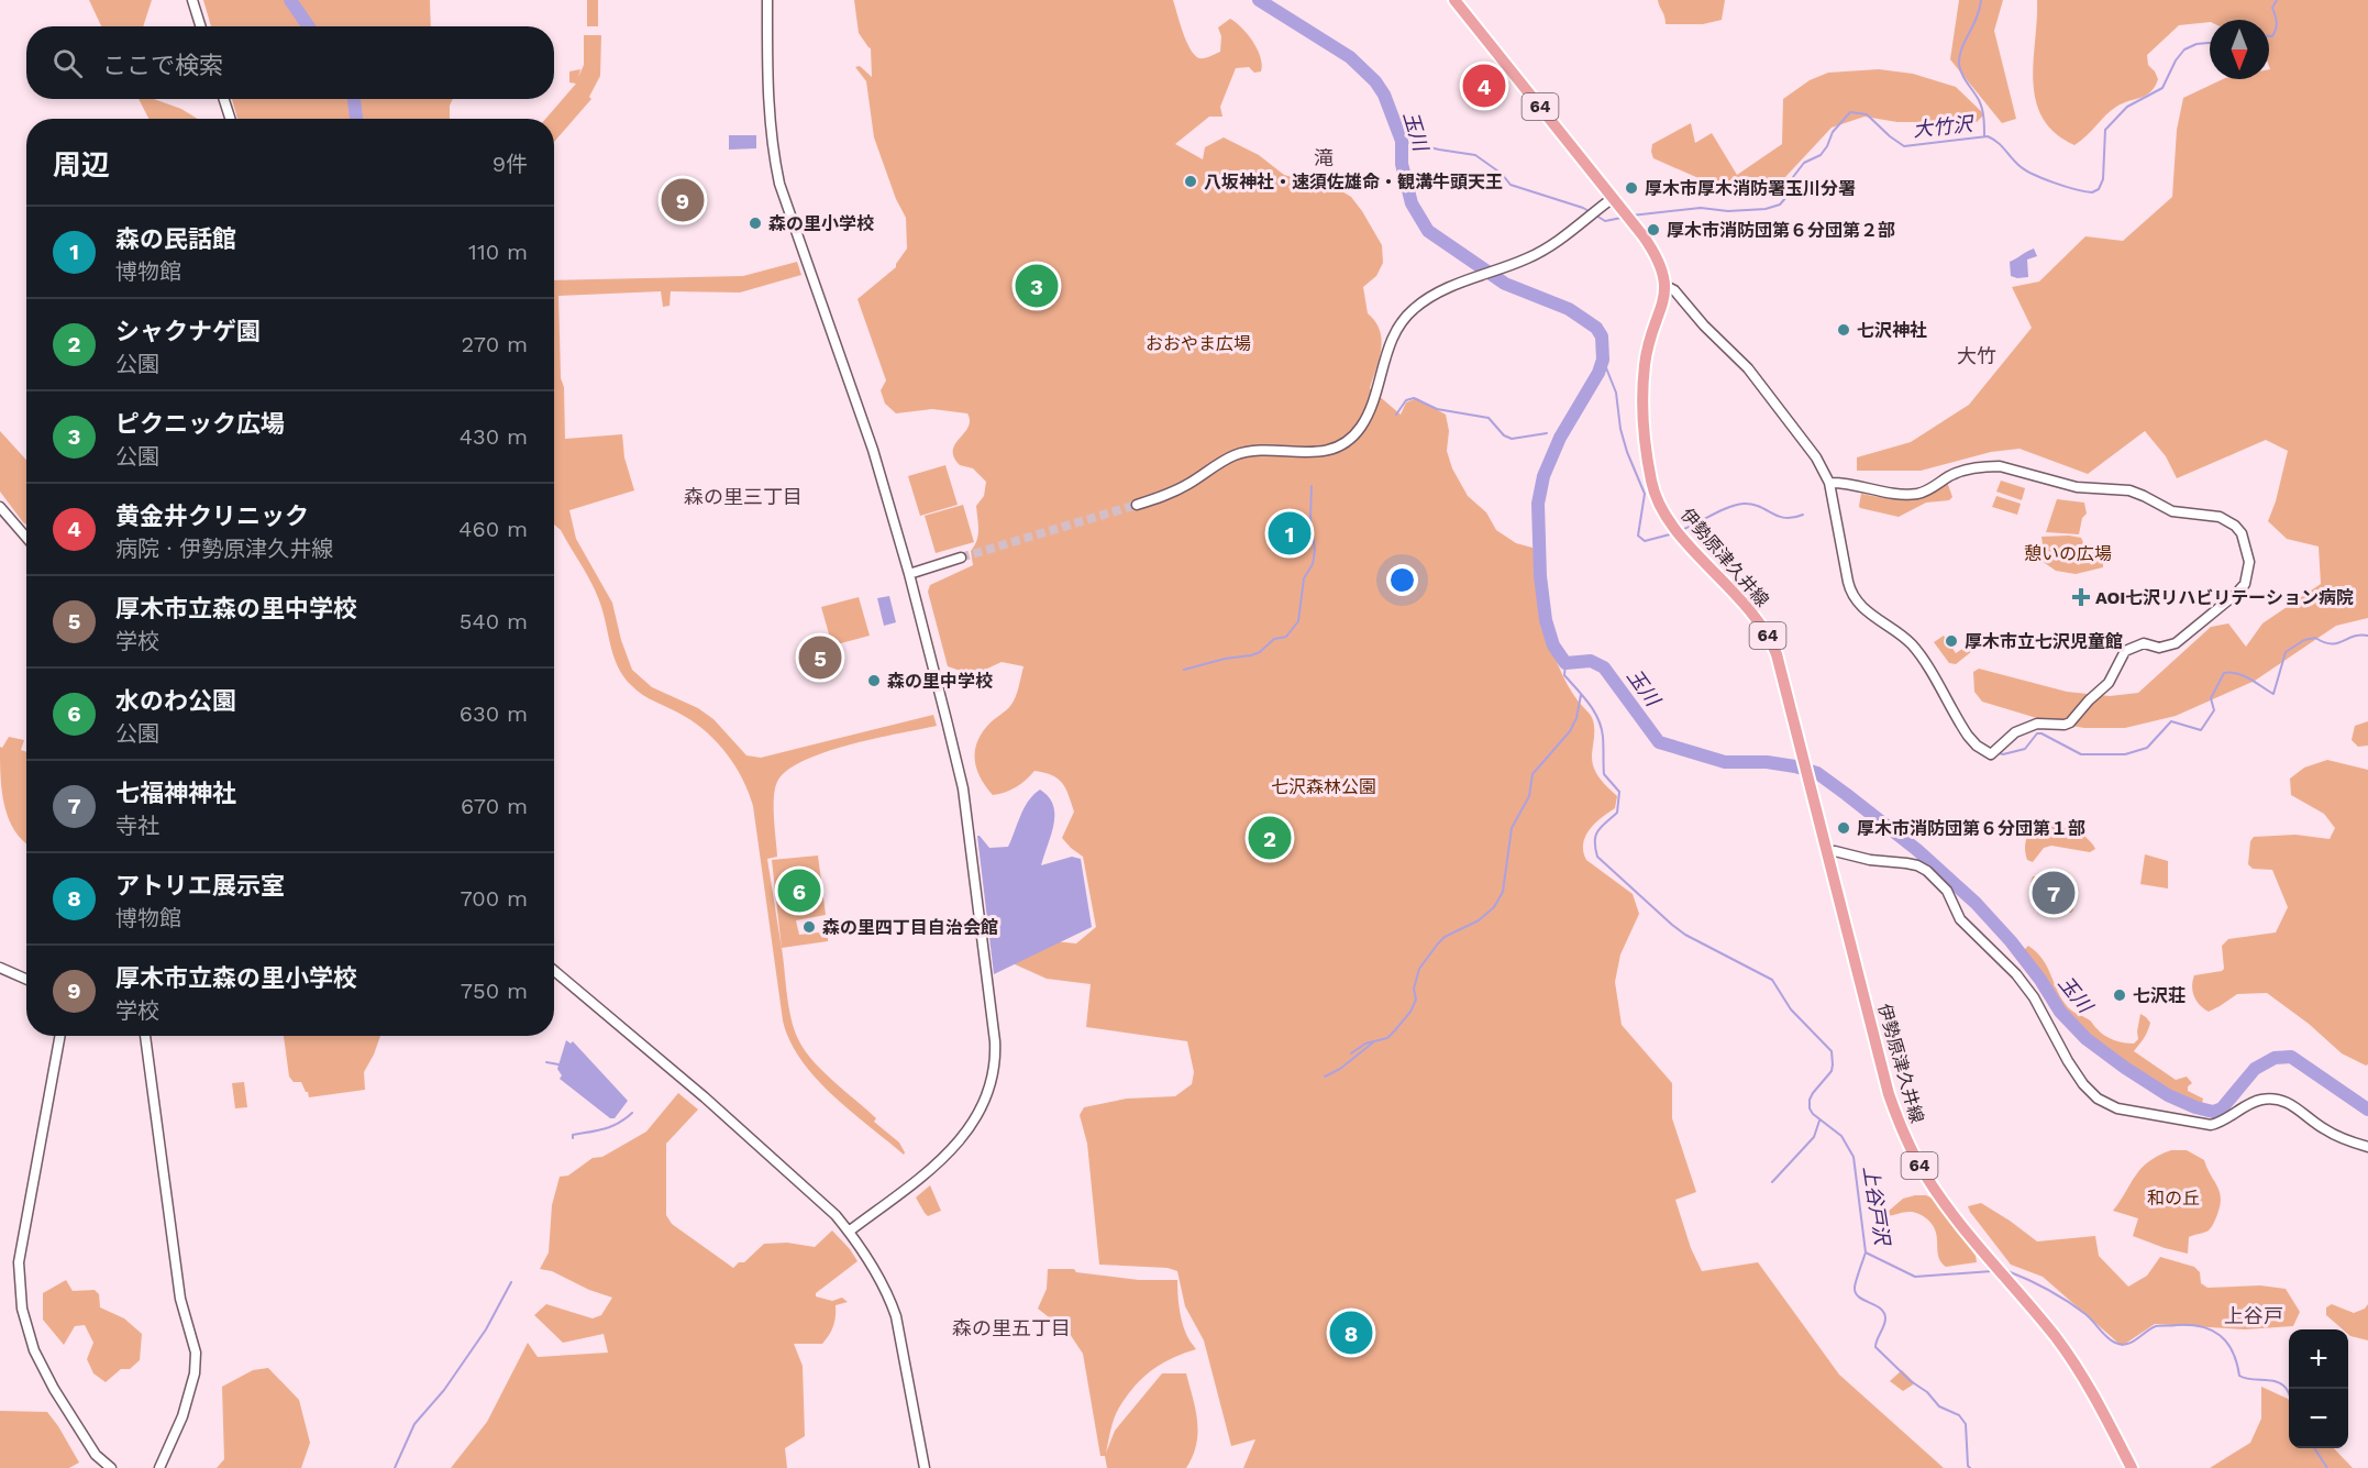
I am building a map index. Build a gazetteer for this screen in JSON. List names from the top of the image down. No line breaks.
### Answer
{"streets":{"main road":["64","伊勢原津久井線"]},"crossings":[["64","伊勢原津久井線"]],"districts":["滝","大竹","森の里三丁目","上谷戸","森の里五丁目"],"water":["大竹沢","玉川","上谷戸沢"],"parks":["おおやま広場","憩いの広場","七沢森林公園","和の丘"],"places":{"other":["八坂神社・速須佐雄命・観溝牛頭天王","厚木市厚木消防署玉川分署","森の里小学校","厚木市消防団第６分団第２部","七沢神社","厚木市立七沢児童館","森の里中学校","厚木市消防団第６分団第１部","森の里四丁目自治会館","七沢荘"],"health":["AOI七沢リハビリテーション病院"]},"north":"bottom","page":{"search":"ここで検索","pins":["4","9","3","1","5","2","6","7","8"],"heading":["周辺","9件"],"list":[{"mark":"1","name":"森の民話館","note":"博物館","value":"110 m"},{"mark":"2","name":"シャクナゲ園","note":"公園","value":"270 m"},{"mark":"3","name":"ピクニック広場","note":"公園","value":"430 m"},{"mark":"4","name":"黄金井クリニック","note":"病院 · 伊勢原津久井線","value":"460 m"},{"mark":"5","name":"厚木市立森の里中学校","note":"学校","value":"540 m"},{"mark":"6","name":"水のわ公園","note":"公園","value":"630 m"},{"mark":"7","name":"七福神神社","note":"寺社","value":"670 m"},{"mark":"8","name":"アトリエ展示室","note":"博物館","value":"700 m"},{"mark":"9","name":"厚木市立森の里小学校","note":"学校","value":"750 m"}],"map_buttons":["+","−"]}}
